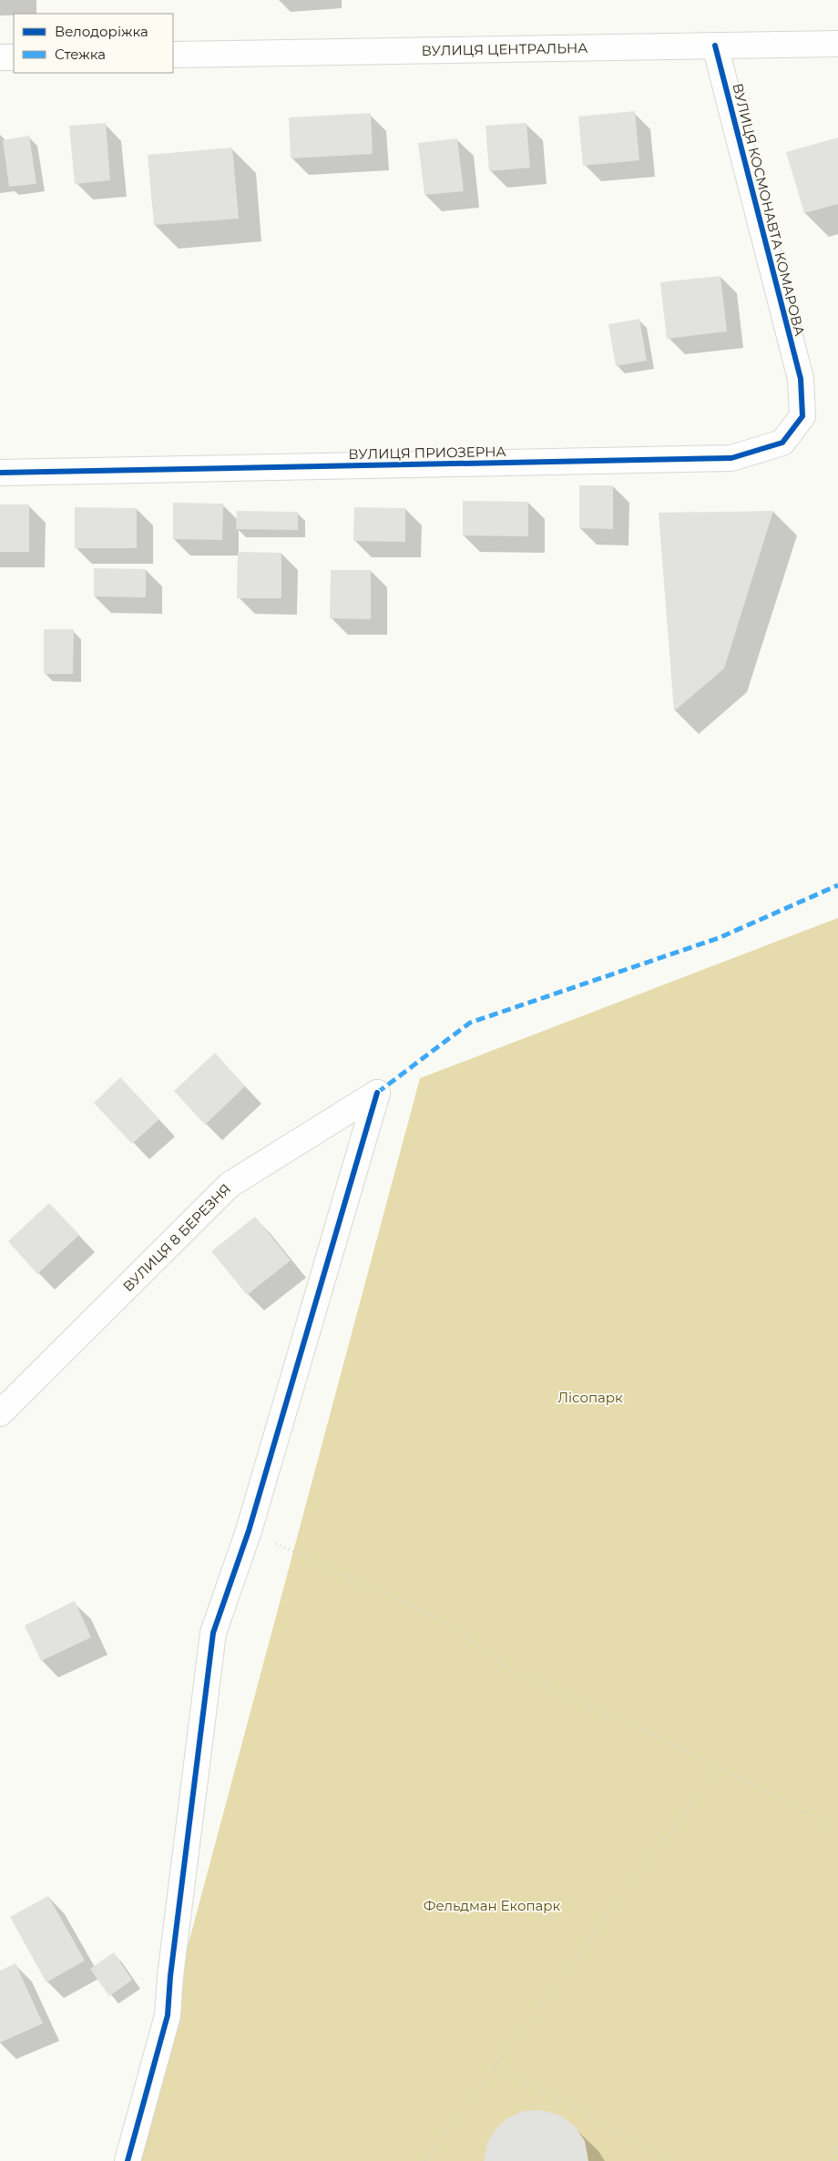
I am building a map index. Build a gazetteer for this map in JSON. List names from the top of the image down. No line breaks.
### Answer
{"streets":{"street":["ВУЛИЦЯ ЦЕНТРАЛЬНА","ВУЛИЦЯ КОСМОНАВТА КОМАРОВА","ВУЛИЦЯ ПРИОЗЕРНА","ВУЛИЦЯ 8 БЕРЕЗНЯ"]},"crossings":[["ВУЛИЦЯ ЦЕНТРАЛЬНА","ВУЛИЦЯ КОСМОНАВТА КОМАРОВА"],["ВУЛИЦЯ КОСМОНАВТА КОМАРОВА","ВУЛИЦЯ ПРИОЗЕРНА"]],"parks":["Лісопарк","Фельдман Екопарк"],"legend":["Велодоріжка","Стежка"]}
